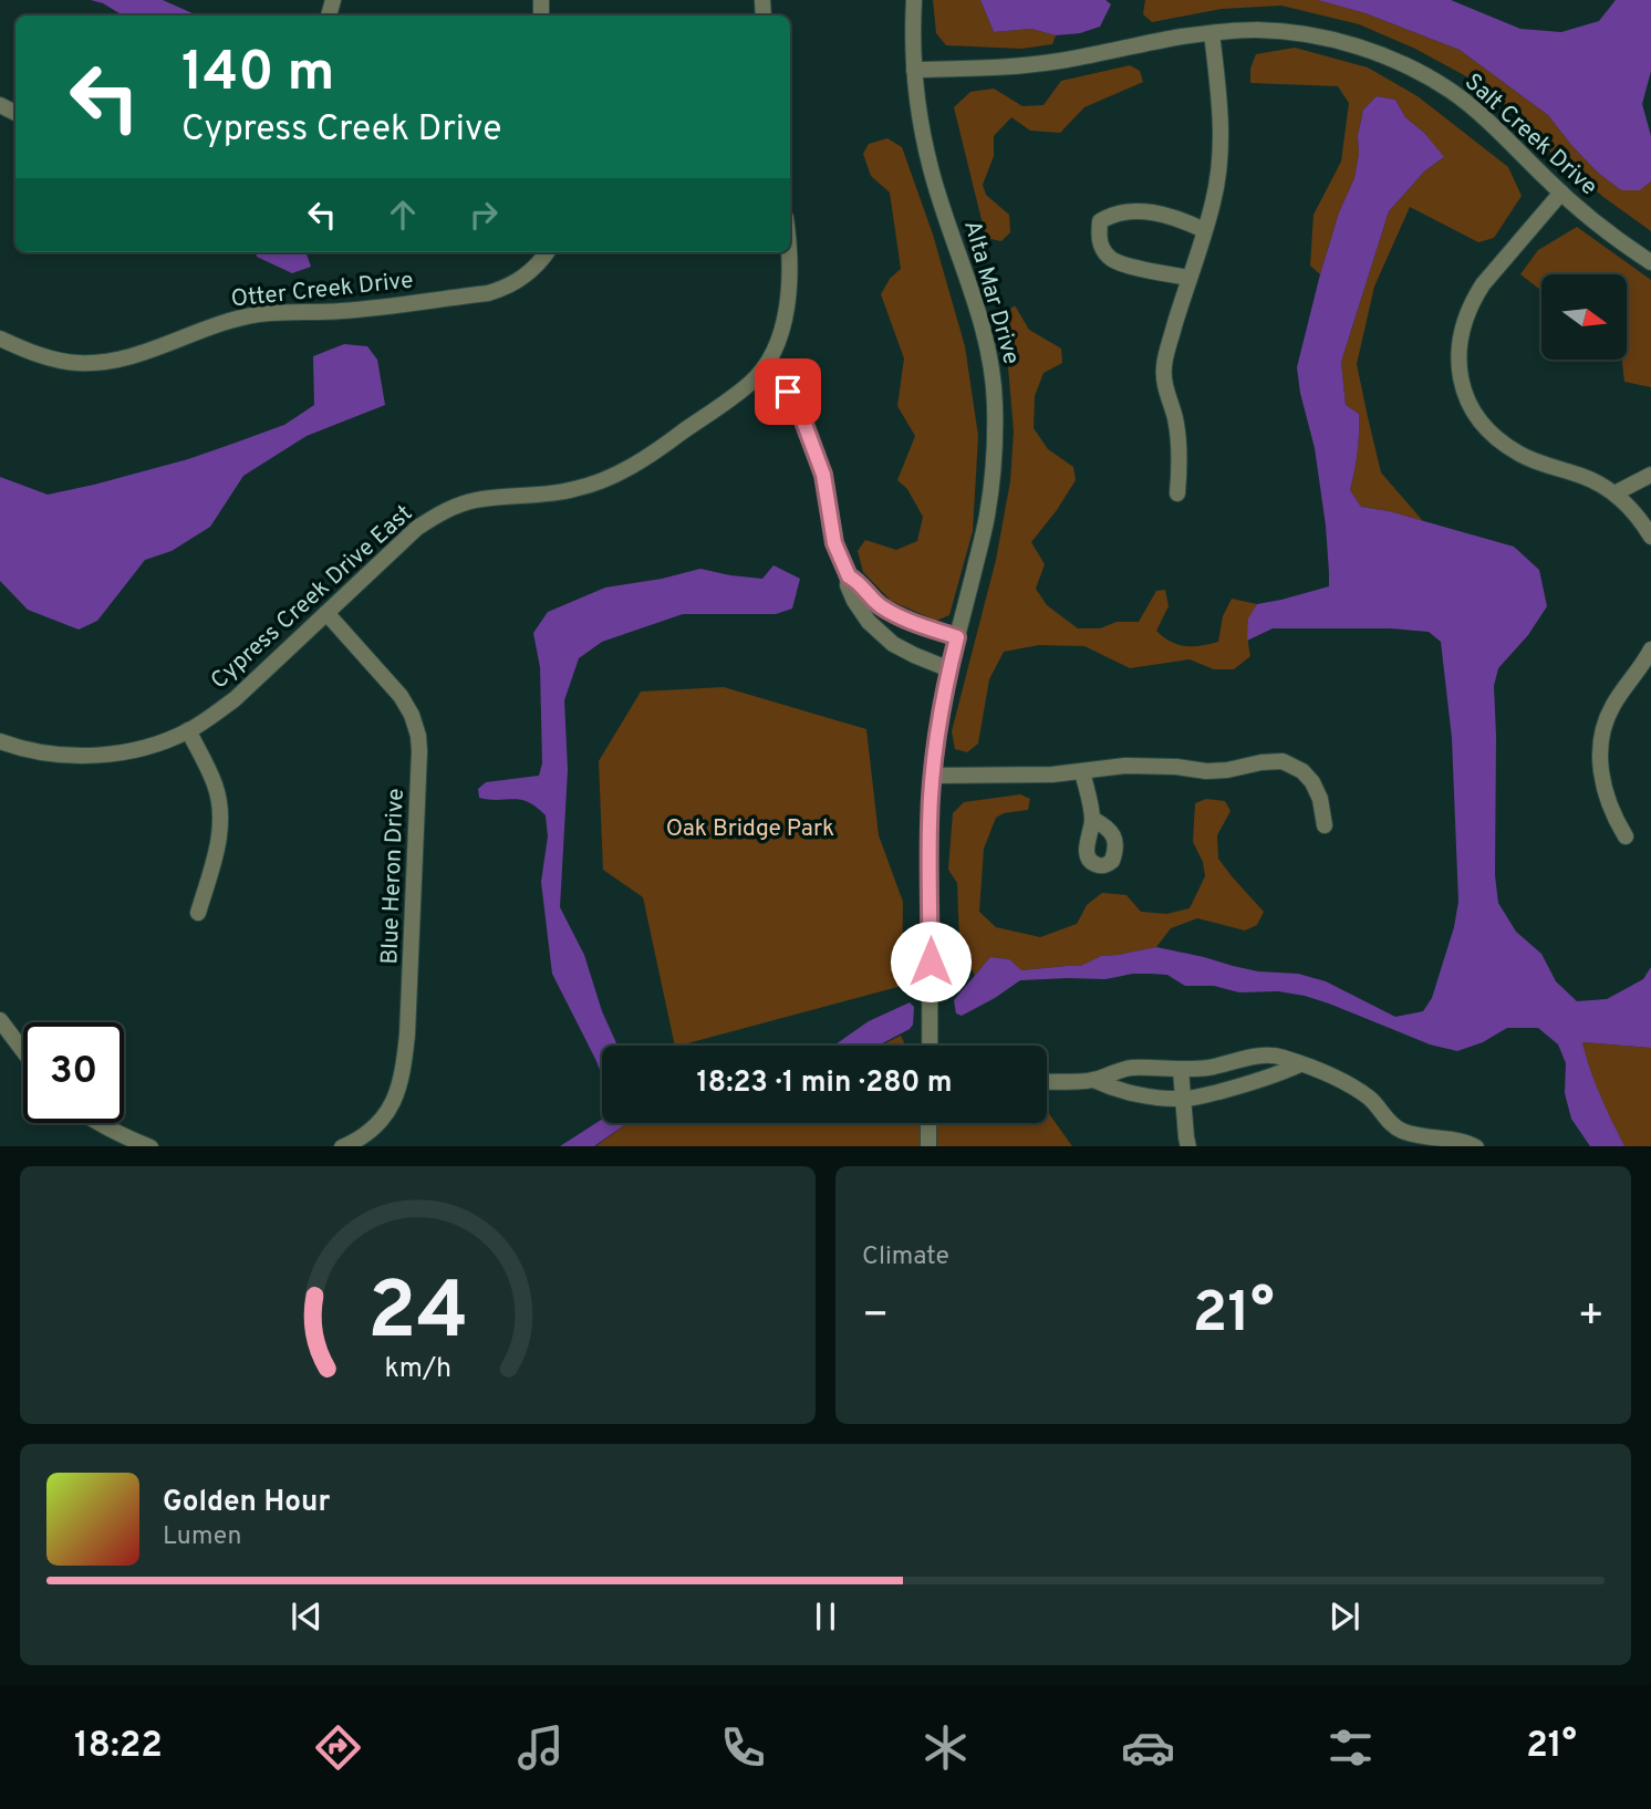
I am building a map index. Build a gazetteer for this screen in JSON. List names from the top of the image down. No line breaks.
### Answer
{"streets":{"street":["Salt Creek Drive","Otter Creek Drive","Alta Mar Drive","Cypress Creek Drive East","Blue Heron Drive"]},"crossings":[["Salt Creek Drive","Alta Mar Drive"],["Cypress Creek Drive East","Blue Heron Drive"]],"parks":["Oak Bridge Park"],"north":"right","page":{"turn":["140 m","Cypress Creek Drive"],"limit":"30","trip":"18:23 · 1 min · 280 m","tile":"Climate","heat":["−","21°","+"],"song":["Golden Hour","Lumen"],"tabs":["18:22","21°"],"gauge":["24","km/h"]}}
